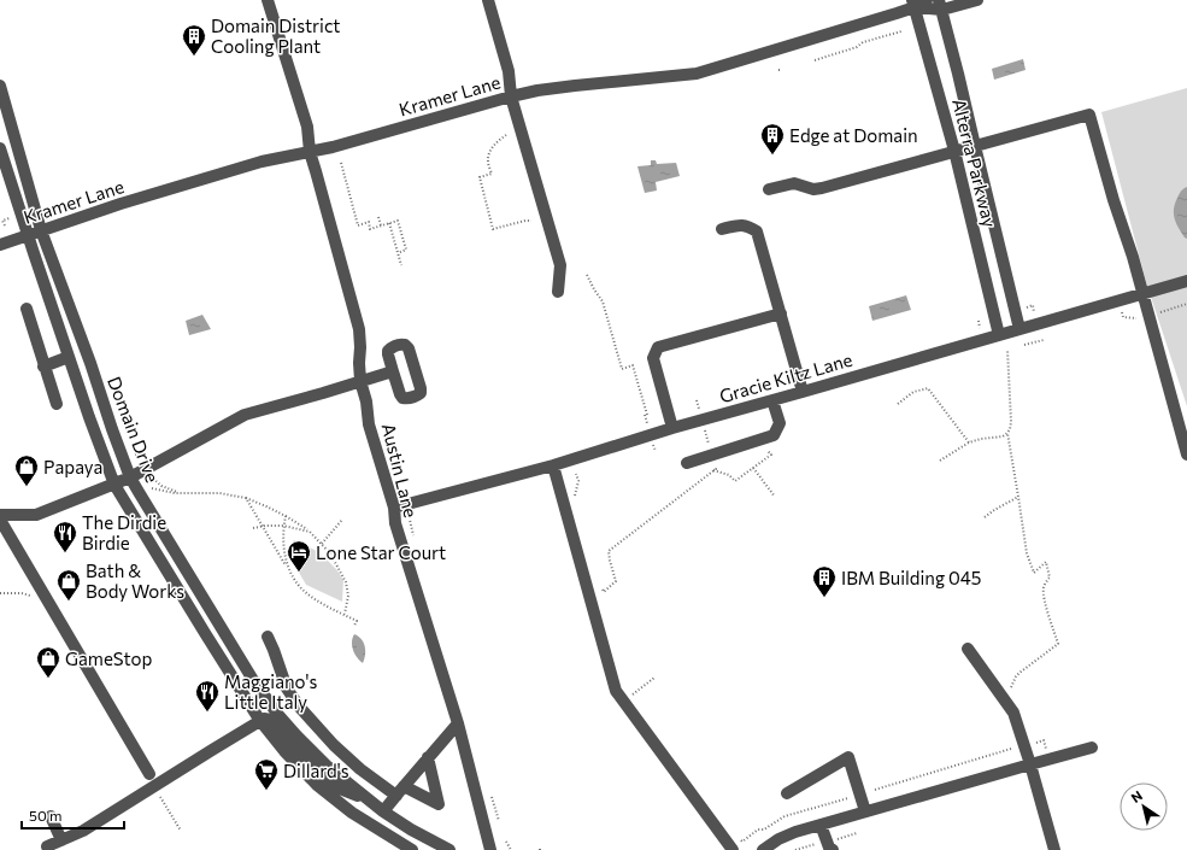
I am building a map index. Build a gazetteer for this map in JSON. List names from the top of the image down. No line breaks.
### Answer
{"streets":{"street":["Kramer Lane","Alterra Parkway","Gracie Kiltz Lane","Domain Drive","Austin Lane"]},"crossings":[["Kramer Lane","Alterra Parkway"],["Kramer Lane","Domain Drive"],["Kramer Lane","Austin Lane"],["Alterra Parkway","Gracie Kiltz Lane"],["Gracie Kiltz Lane","Austin Lane"]],"places":{"building":["Domain District Cooling Plant","Edge at Domain","IBM Building 045"],"shop":["Papaya","Bath & Body Works","GameStop"],"restaurant":["The Dirdie Birdie","Maggiano's Little Italy"],"hotel":["Lone Star Court"],"supermarket":["Dillard's"]},"scale_bar":"50 m","north":"top left"}
